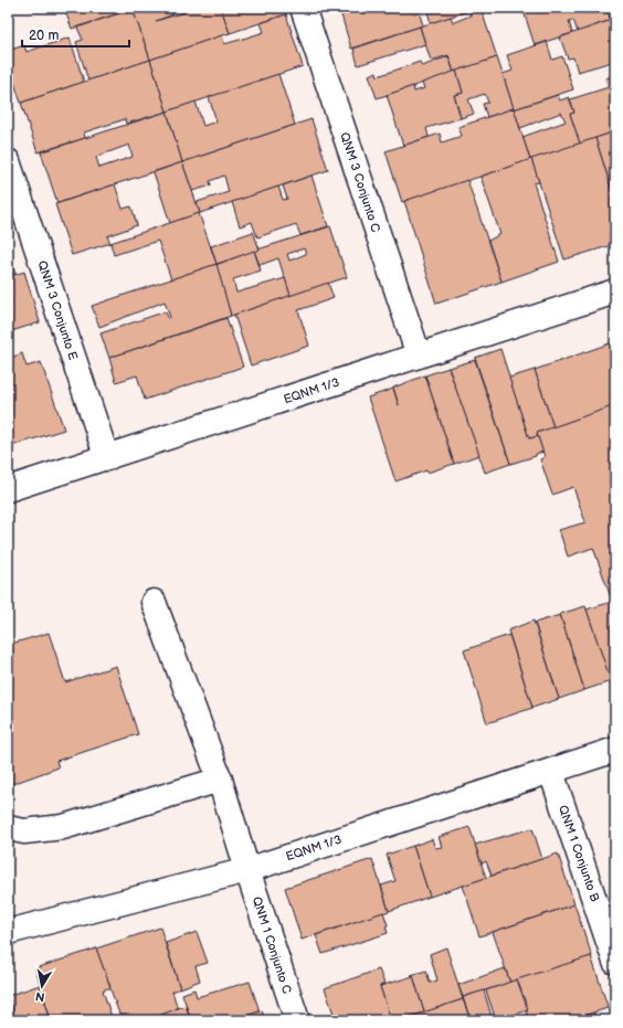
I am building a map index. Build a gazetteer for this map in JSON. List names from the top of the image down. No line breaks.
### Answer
{"streets":{"street":["QNM 3 Conjunto C","QNM 3 Conjunto E","EQNM 1/3","QNM 1 Conjunto B","QNM 1 Conjunto C"]},"crossings":[["QNM 3 Conjunto C","EQNM 1/3"],["QNM 3 Conjunto E","EQNM 1/3"],["EQNM 1/3","QNM 1 Conjunto B"],["EQNM 1/3","QNM 1 Conjunto C"]],"scale_bar":"20 m","north":"bottom"}
